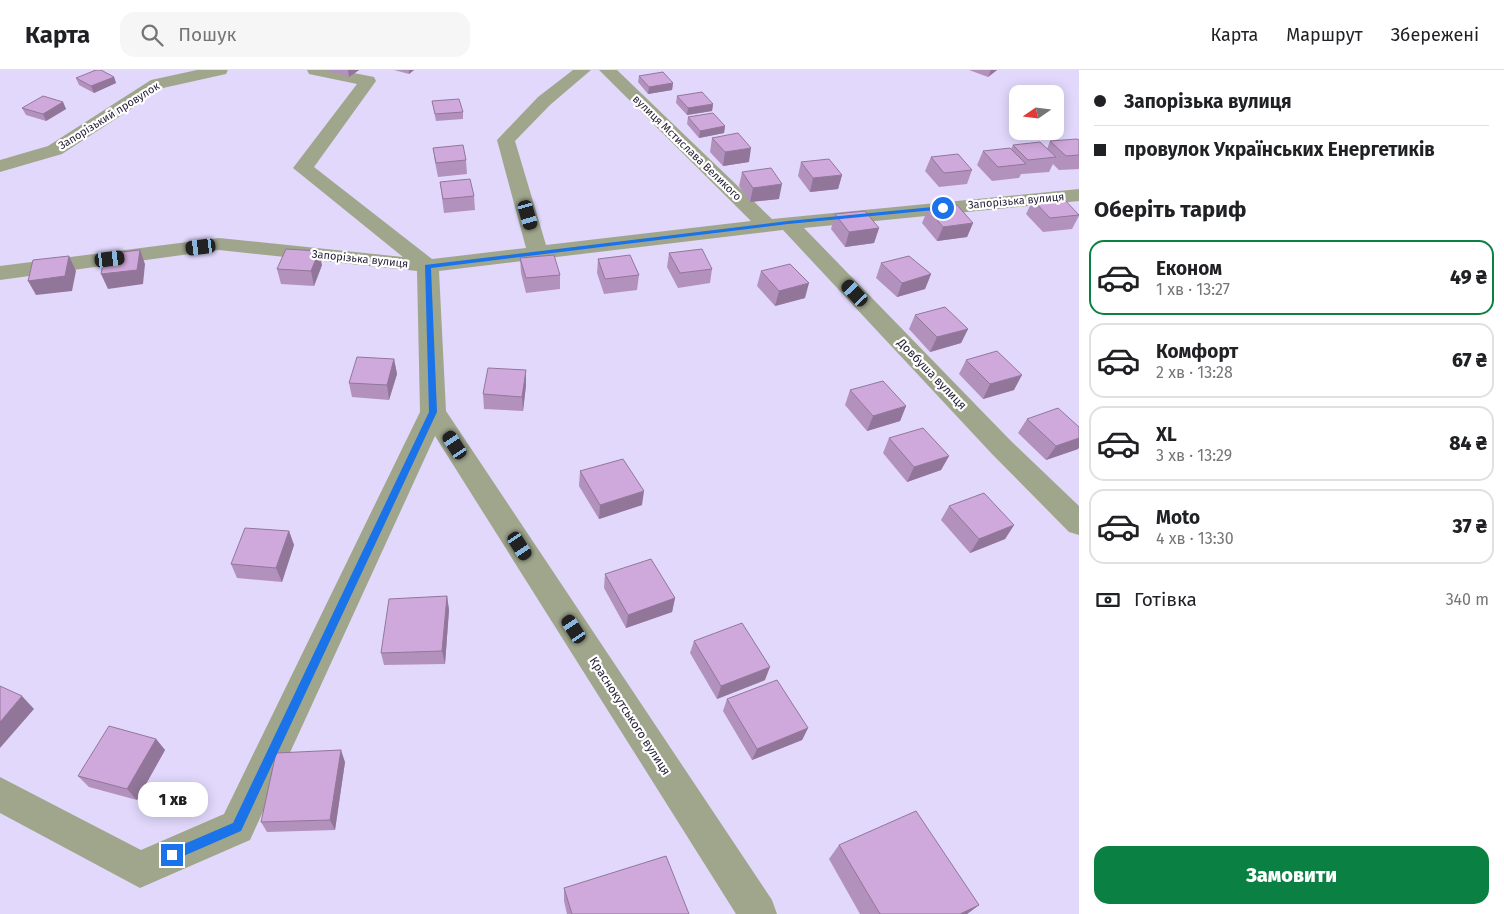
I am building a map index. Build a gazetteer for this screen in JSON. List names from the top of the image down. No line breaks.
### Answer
{"streets":{"street":["Запорізький провулок","вулиця Мстислава Великого","Запорізька вулиця","Довбуша вулиця","Краснокутського вулиця"]},"crossings":[["вулиця Мстислава Великого","Запорізька вулиця"],["вулиця Мстислава Великого","Довбуша вулиця"],["Запорізька вулиця","Довбуша вулиця"]],"north":"left","page":{"header":"Карта","search":"Пошук","nav":["Карта","Маршрут","Збережені"],"banner":["Запорізька вулиця","провулок Українських Енергетиків"],"heading":"Оберіть тариф","list":[{"name":"Економ","note":"1 хв · 13:27","value":"49 ₴"},{"name":"Комфорт","note":"2 хв · 13:28","value":"67 ₴"},{"name":"XL","note":"3 хв · 13:29","value":"84 ₴"},{"name":"Moto","note":"4 хв · 13:30","value":"37 ₴"}],"pay":["Готівка","340 m"],"bubble":"1 хв","buttons":"Замовити"}}
